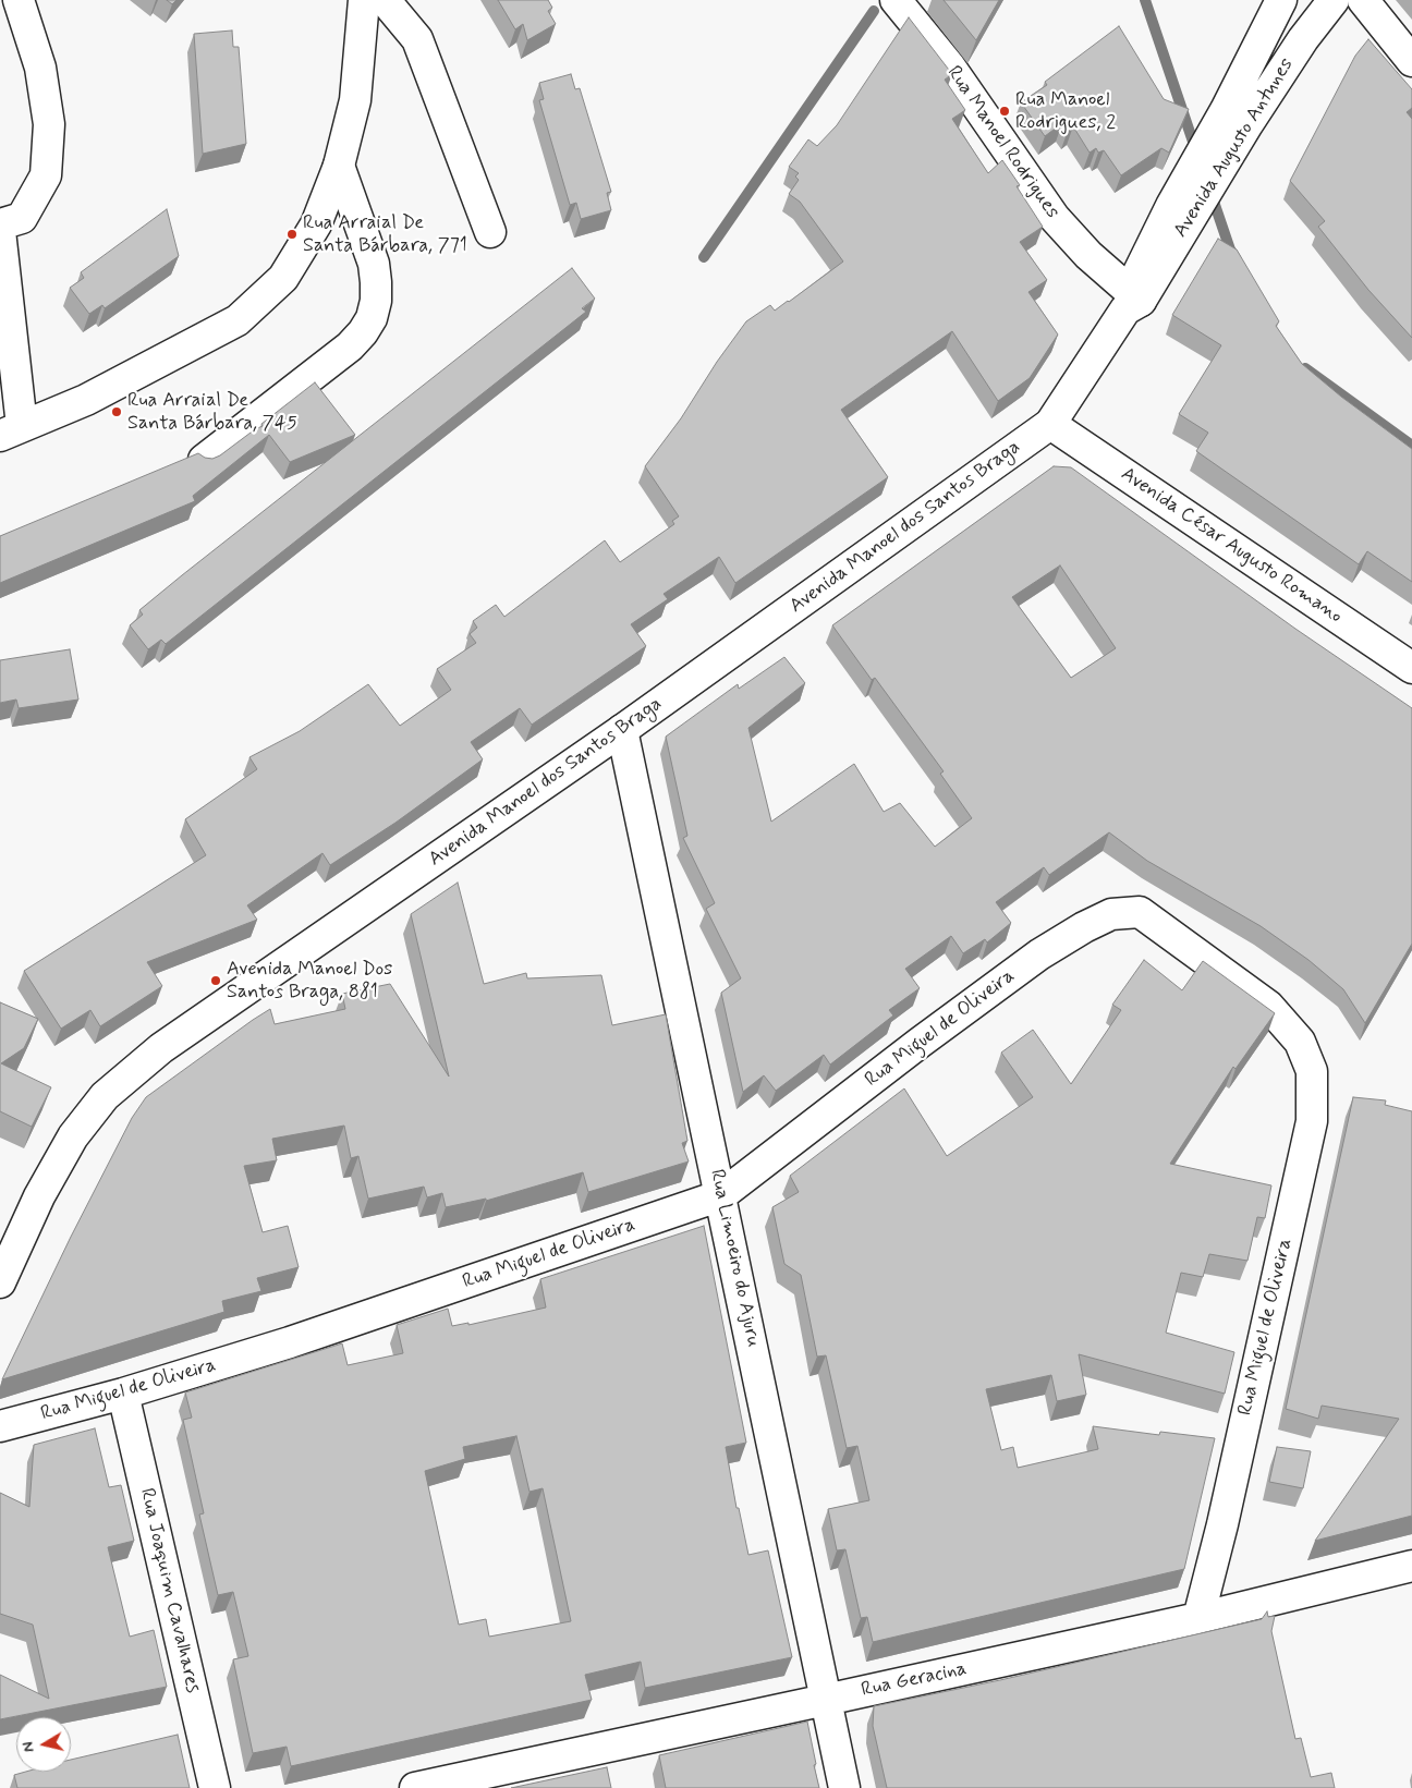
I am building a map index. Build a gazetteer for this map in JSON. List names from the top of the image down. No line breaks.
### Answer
{"streets":{"street":["Rua Manoel Rodrigues","Avenida Augusto Antunes","Avenida Manoel dos Santos Braga","Avenida César Augusto Romano","Rua Miguel de Oliveira","Rua Limoeiro do Ajuru","Rua Joaquim Cavalhares","Rua Geracina"]},"crossings":[["Rua Manoel Rodrigues","Avenida Augusto Antunes"],["Rua Manoel Rodrigues","Avenida Manoel dos Santos Braga"],["Avenida Augusto Antunes","Avenida Manoel dos Santos Braga"],["Avenida Manoel dos Santos Braga","Avenida César Augusto Romano"],["Avenida Manoel dos Santos Braga","Rua Limoeiro do Ajuru"],["Rua Miguel de Oliveira","Rua Limoeiro do Ajuru"],["Rua Miguel de Oliveira","Rua Joaquim Cavalhares"],["Rua Miguel de Oliveira","Rua Geracina"],["Rua Limoeiro do Ajuru","Rua Geracina"]],"places":["Rua Manoel Rodrigues, 2","Rua Arraial De Santa Bárbara, 771","Rua Arraial De Santa Bárbara, 745","Avenida Manoel Dos Santos Braga, 881"],"north":"left"}
